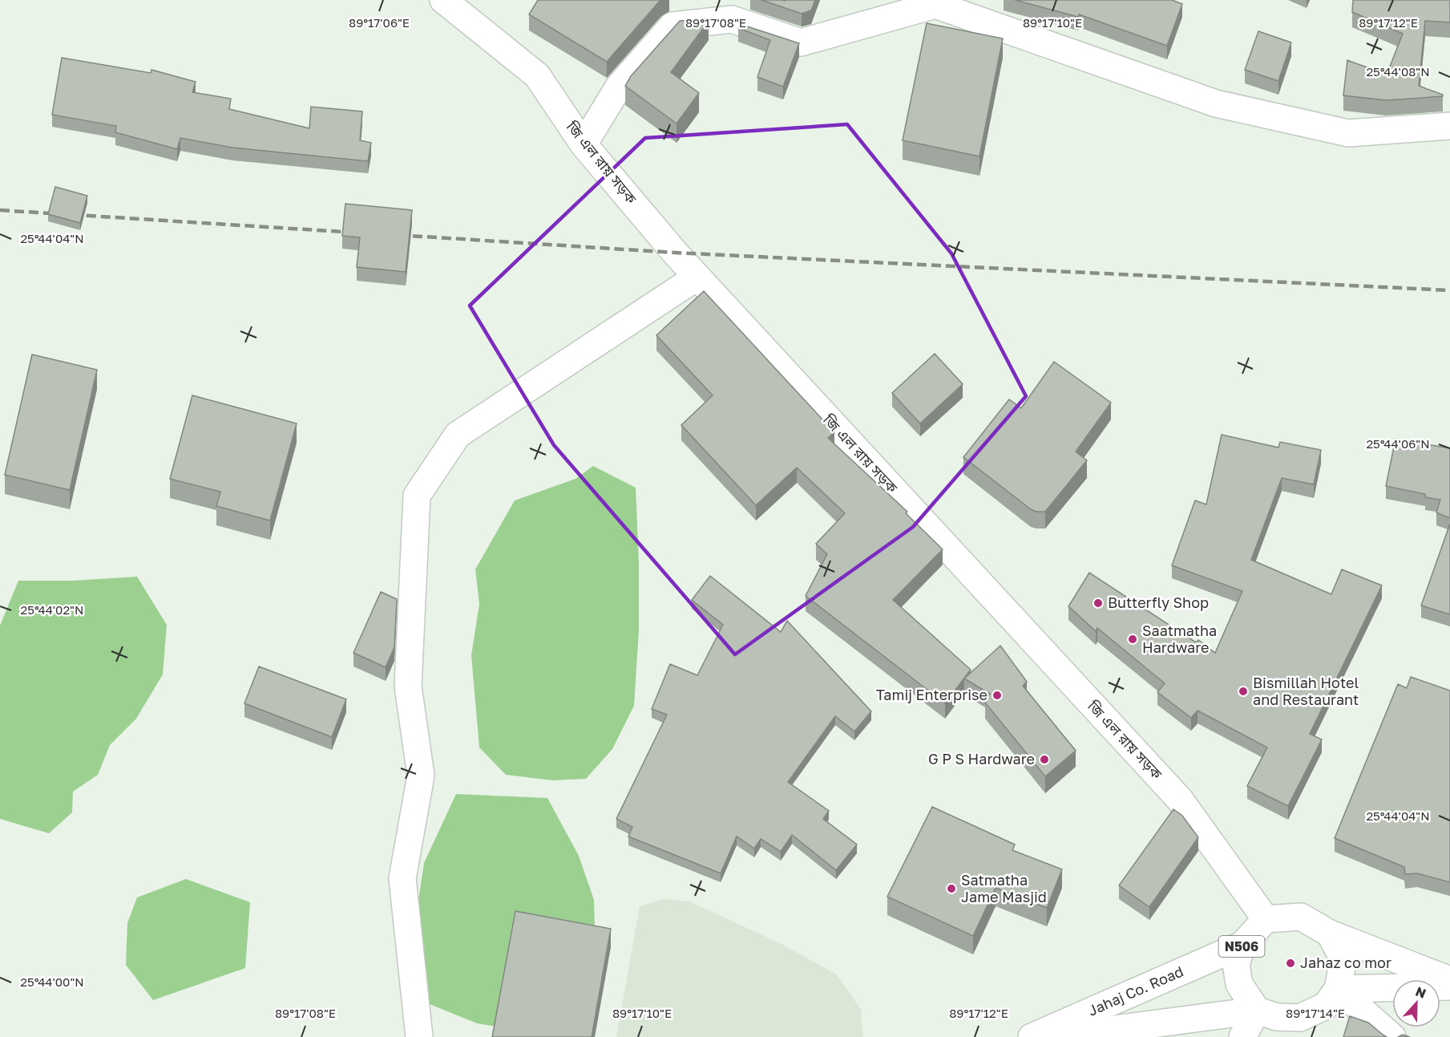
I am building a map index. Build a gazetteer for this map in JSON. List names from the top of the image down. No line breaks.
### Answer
{"streets":{"main road":["জি এল রায় সড়ক","N506","Jahaj Co. Road"]},"crossings":[["জি এল রায় সড়ক","N506"],["জি এল রায় সড়ক","Jahaj Co. Road"],["N506","Jahaj Co. Road"]],"places":["Butterfly Shop","Saatmatha Hardware","Bismillah Hotel and Restaurant","Tamij Enterprise","G P S Hardware","Satmatha Jame Masjid","Jahaz co mor"],"north":"top","coordinates":["89°17'06\"E","89°17'08\"E","89°17'10\"E","89°17'12\"E","25°44'08\"N","25°44'04\"N","25°44'06\"N","25°44'02\"N","25°44'00\"N","89°17'14\"E"]}
